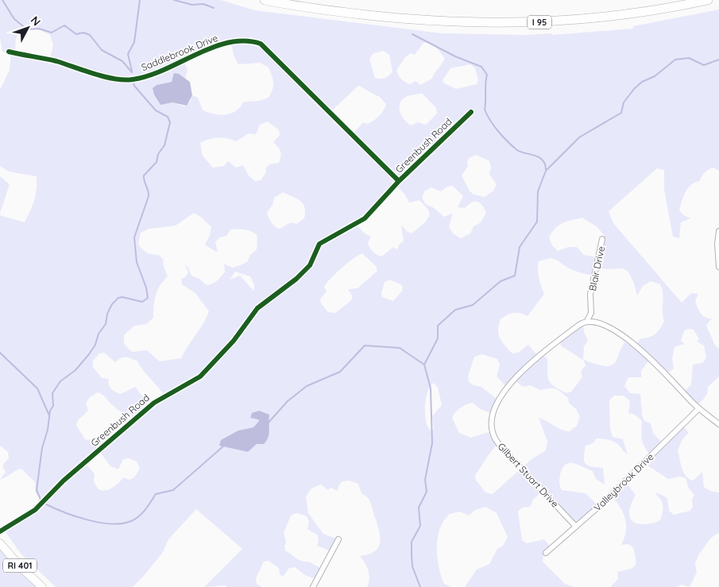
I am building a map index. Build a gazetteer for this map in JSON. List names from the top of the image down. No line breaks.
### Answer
{"streets":{"highway":["I 95"],"main road":["RI 401"],"street":["Saddlebrook Drive","Greenbush Road","Blair Drive","Gilbert Stuart Drive","Valleybrook Drive"]},"crossings":[["Saddlebrook Drive","Greenbush Road"],["Blair Drive","Gilbert Stuart Drive"],["Gilbert Stuart Drive","Valleybrook Drive"]],"north":"top right"}
